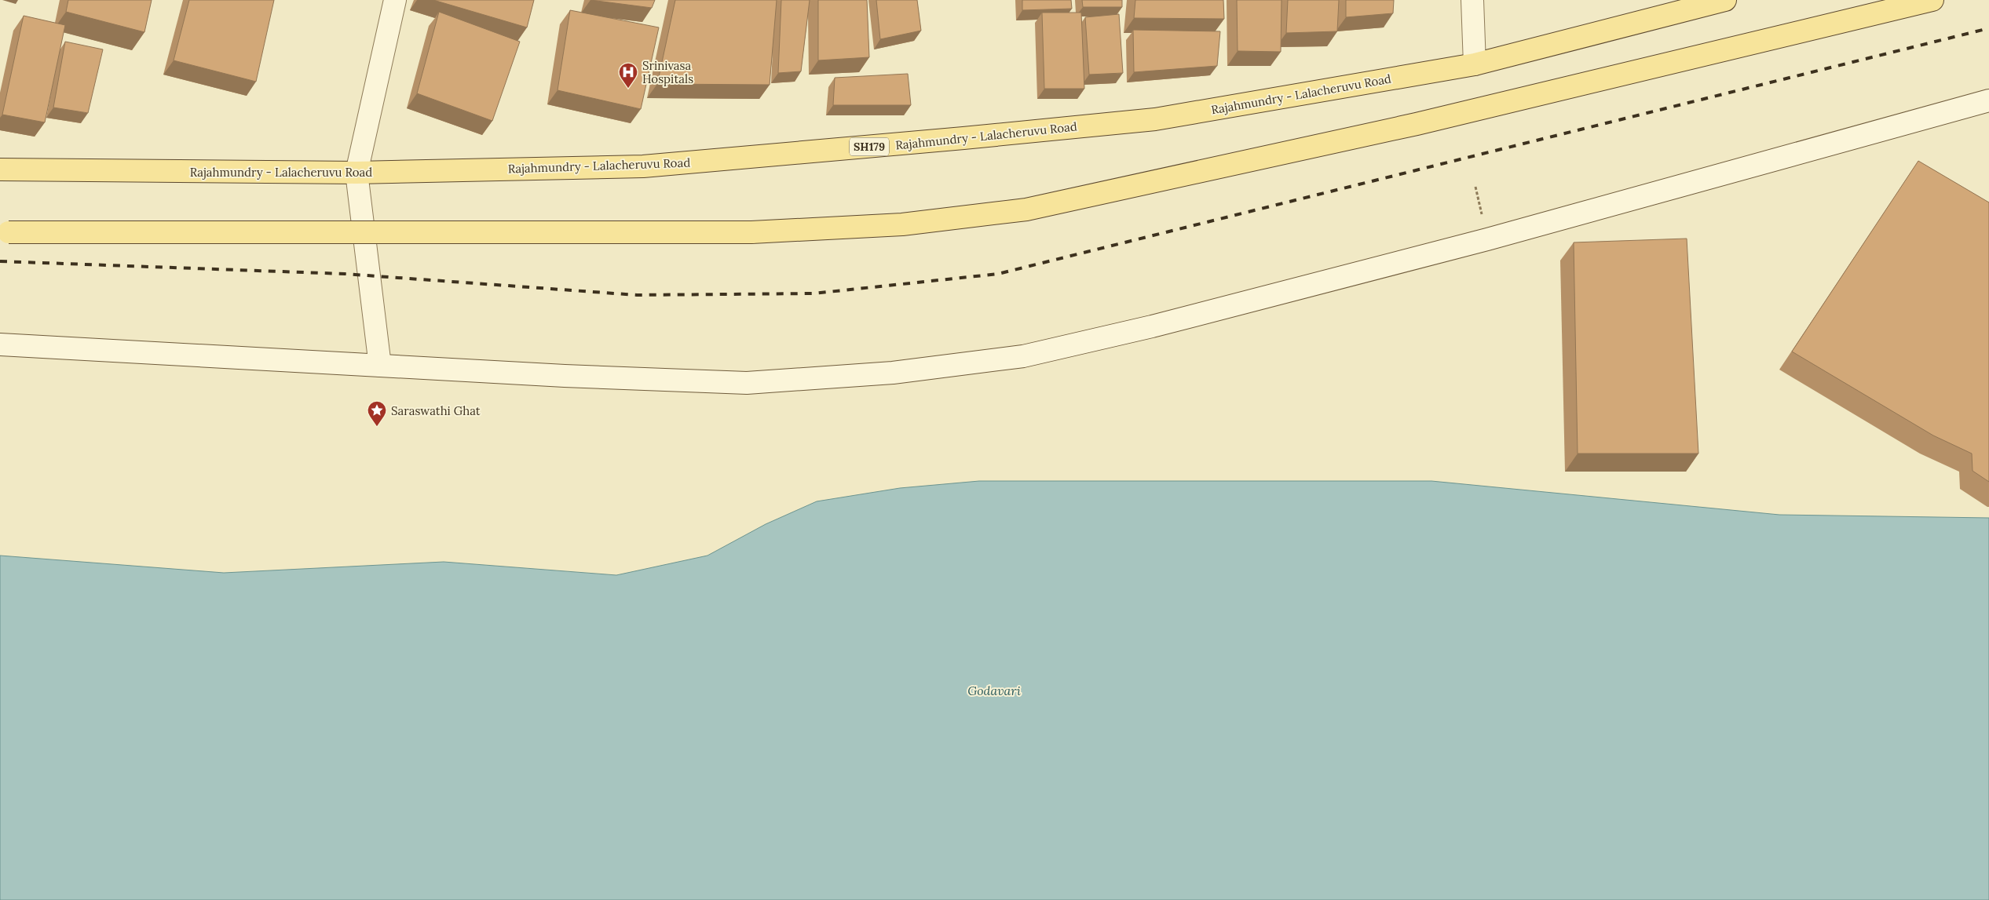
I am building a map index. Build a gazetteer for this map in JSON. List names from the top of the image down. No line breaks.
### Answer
{"streets":{"main road":["Rajahmundry - Lalacheruvu Road","SH179"]},"water":["Godavari"],"places":{"hospital":["Srinivasa Hospitals"],"place":["Saraswathi Ghat"]}}
